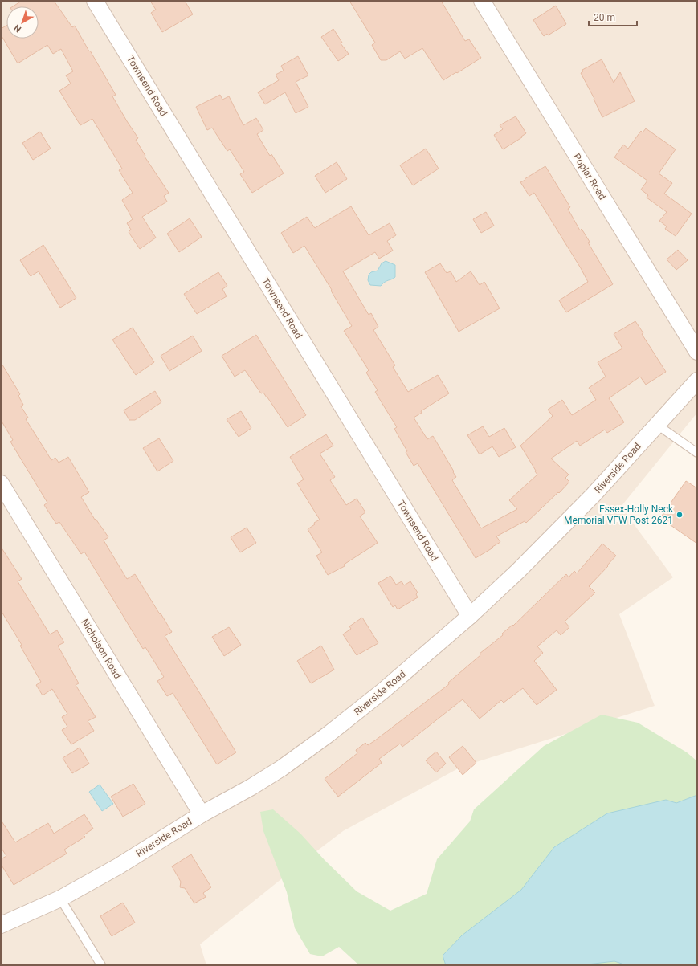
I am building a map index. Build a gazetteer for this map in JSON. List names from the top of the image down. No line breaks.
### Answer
{"streets":{"street":["Townsend Road","Poplar Road","Riverside Road","Nicholson Road"]},"crossings":[["Townsend Road","Riverside Road"],["Riverside Road","Nicholson Road"]],"places":["Essex-Holly Neck Memorial VFW Post 2621"],"scale_bar":"20 m","north":"bottom left"}
